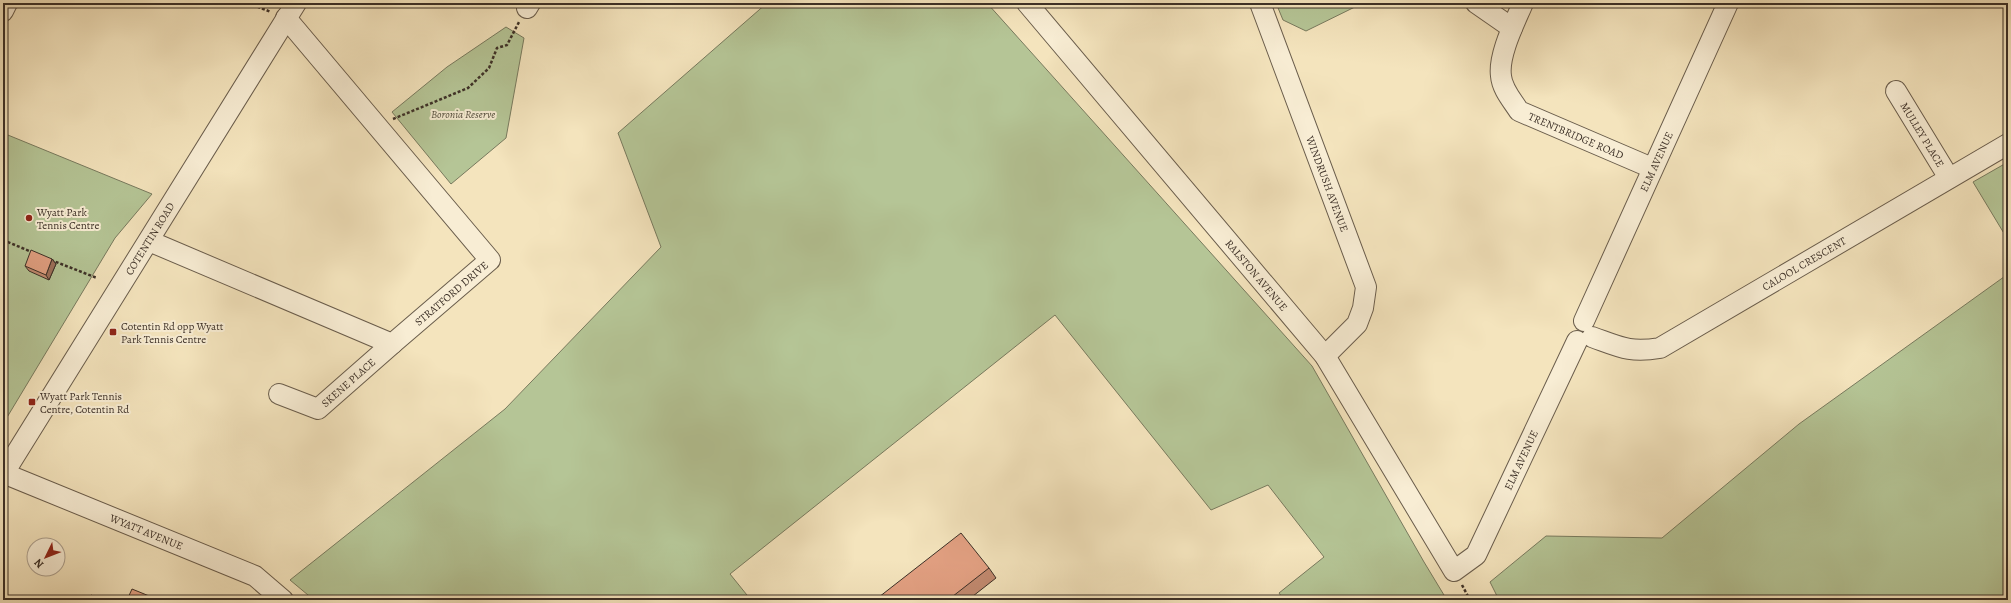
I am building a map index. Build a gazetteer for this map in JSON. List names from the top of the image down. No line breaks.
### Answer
{"streets":{"street":["MULLEY PLACE","TRENTBRIDGE ROAD","ELM AVENUE","WINDRUSH AVENUE","COTENTIN ROAD","CALOOL CRESCENT","RALSTON AVENUE","STRATFORD DRIVE","SKENE PLACE","WYATT AVENUE"]},"crossings":[["MULLEY PLACE","CALOOL CRESCENT"],["TRENTBRIDGE ROAD","ELM AVENUE"],["ELM AVENUE","CALOOL CRESCENT"],["ELM AVENUE","RALSTON AVENUE"],["WINDRUSH AVENUE","RALSTON AVENUE"],["COTENTIN ROAD","STRATFORD DRIVE"],["COTENTIN ROAD","WYATT AVENUE"],["STRATFORD DRIVE","SKENE PLACE"]],"parks":["Boronia Reserve"],"places":{"other":["Wyatt Park Tennis Centre"],"transit":["Cotentin Rd opp Wyatt Park Tennis Centre","Wyatt Park Tennis Centre, Cotentin Rd"]},"north":"bottom left"}
